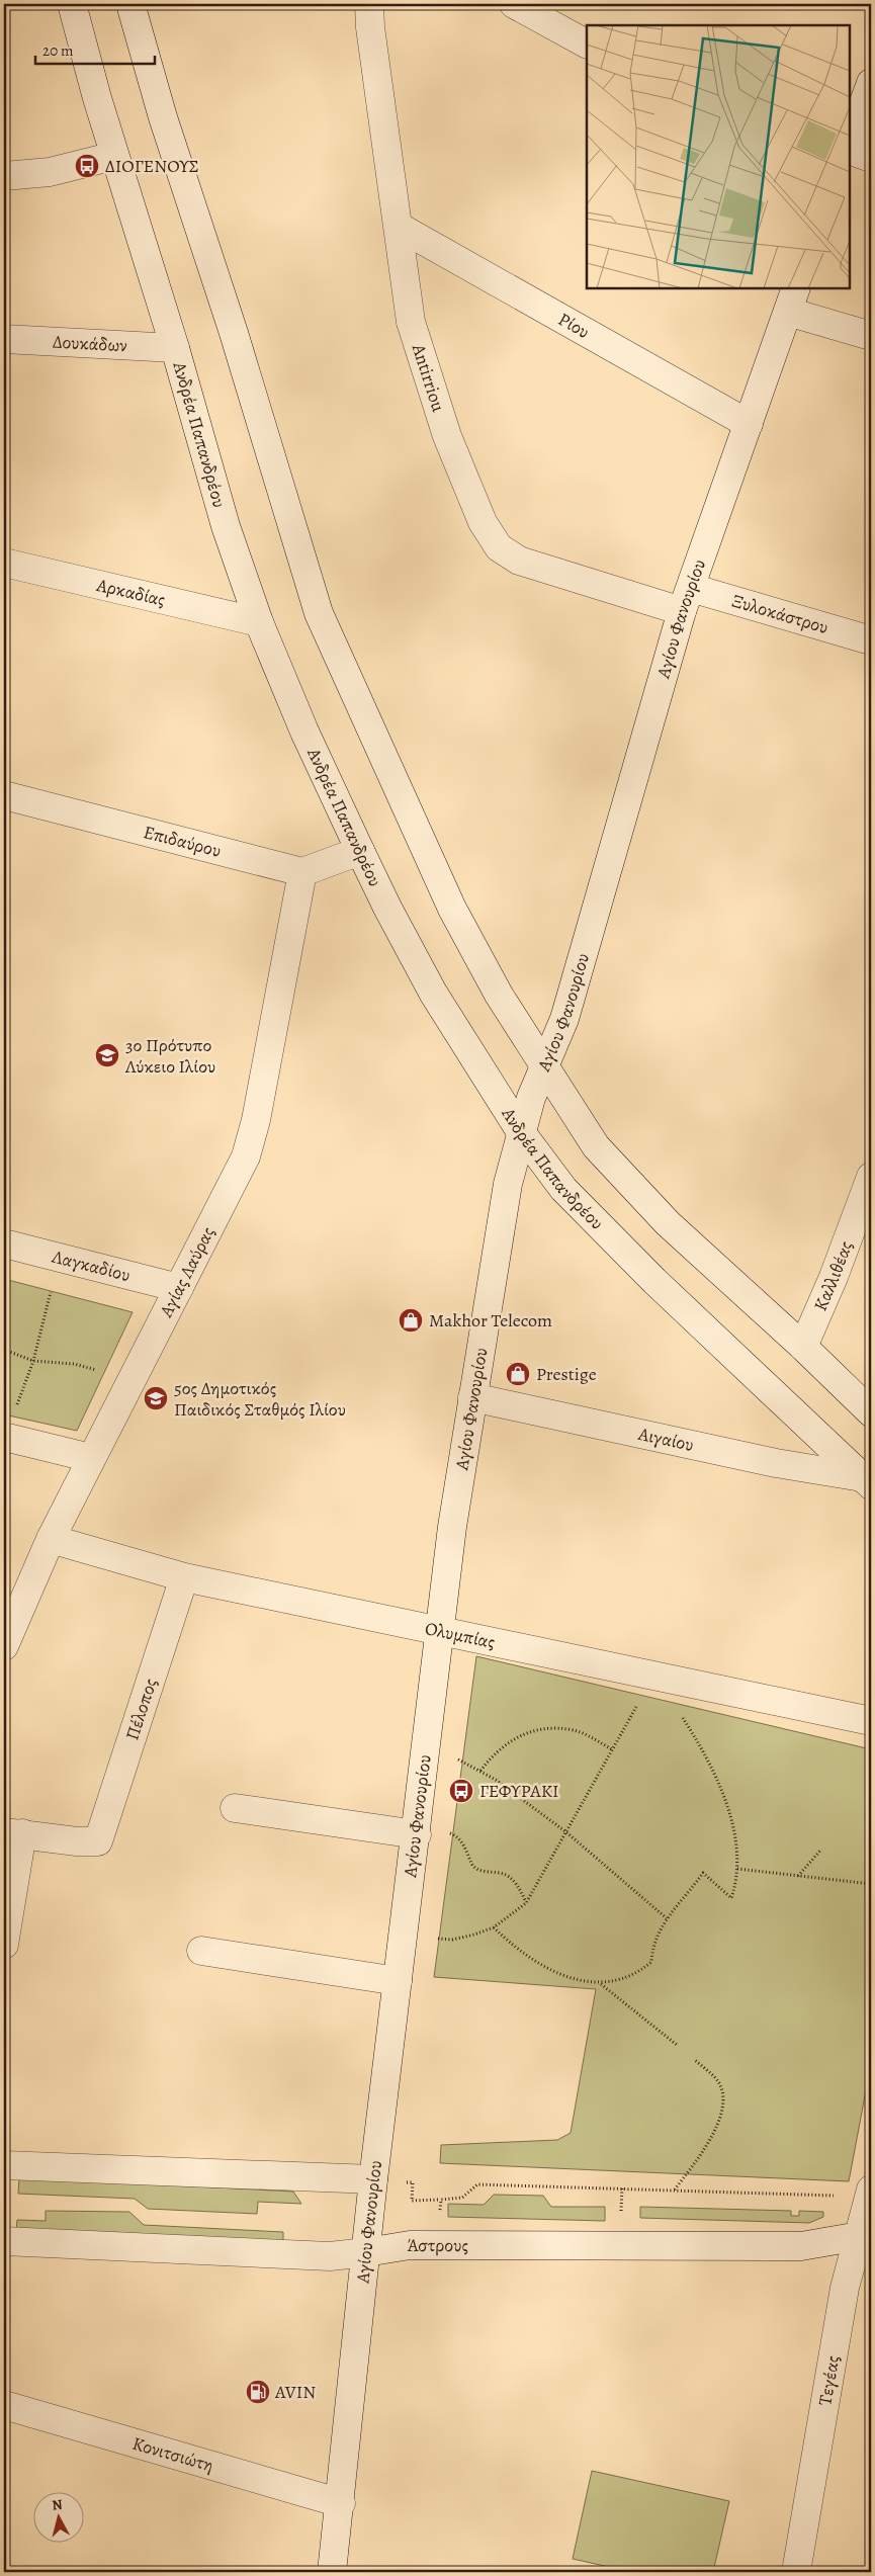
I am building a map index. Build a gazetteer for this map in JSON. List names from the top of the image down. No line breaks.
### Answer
{"streets":{"street":["Ρίου","Δουκάδων","Antirriou","Ανδρέα Παπανδρέου","Αρκαδίας","Ξυλοκάστρου","Αγίου Φανουρίου","Επιδαύρου","Λαγκαδίου","Αγίας Λαύρας","Καλλιθέας","Αιγαίου","Ολυμπίας","Πέλοπος","Άστρους","Τεγέας","Κονιτσιώτη"]},"crossings":[["Ρίου","Antirriou"],["Ρίου","Αγίου Φανουρίου"],["Δουκάδων","Ανδρέα Παπανδρέου"],["Antirriou","Ξυλοκάστρου"],["Antirriou","Αγίου Φανουρίου"],["Ανδρέα Παπανδρέου","Αρκαδίας"],["Ανδρέα Παπανδρέου","Αγίου Φανουρίου"],["Ανδρέα Παπανδρέου","Αιγαίου"],["Ξυλοκάστρου","Αγίου Φανουρίου"],["Αγίου Φανουρίου","Αιγαίου"],["Αγίου Φανουρίου","Ολυμπίας"],["Αγίου Φανουρίου","Άστρους"],["Αγίου Φανουρίου","Κονιτσιώτη"],["Επιδαύρου","Αγίας Λαύρας"],["Λαγκαδίου","Αγίας Λαύρας"],["Αγίας Λαύρας","Ολυμπίας"],["Ολυμπίας","Πέλοπος"],["Άστρους","Τεγέας"]],"places":{"bus stop":["ΔΙΟΓΕΝΟΥΣ","ΓΕΦΥΡΑΚΙ"],"school or university":["3ο Πρότυπο Λύκειο Ιλίου","5ος Δημοτικός Παιδικός Σταθμός Ιλίου"],"shop":["Makhor Telecom","Prestige"],"fuel station":["AVIN"]},"scale_bar":"20 m","north":"top"}
